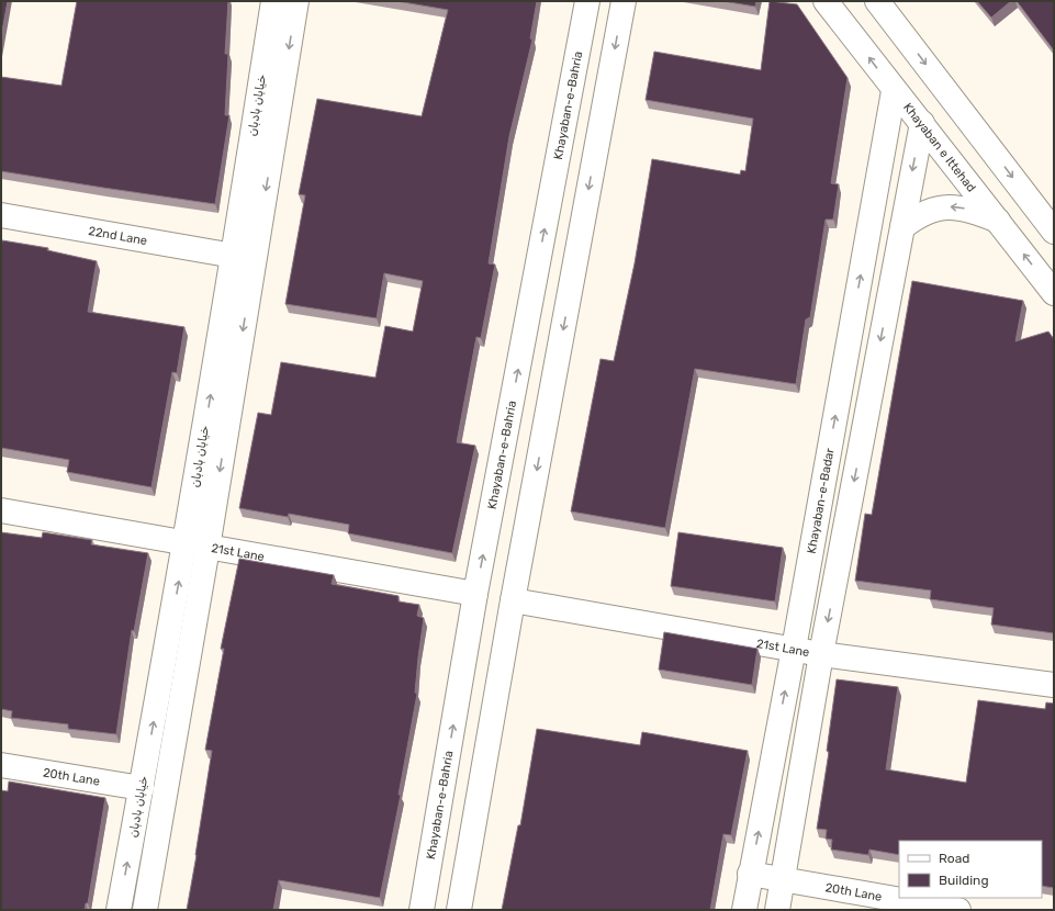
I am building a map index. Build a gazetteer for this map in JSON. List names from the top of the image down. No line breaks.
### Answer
{"streets":{"main road":["خیابان بادبان","Khayaban-e-Bahria","Khayaban e Ittehad","22nd Lane","Khayaban-e-Badar","21st Lane","20th Lane"]},"crossings":[["خیابان بادبان","22nd Lane"],["خیابان بادبان","21st Lane"],["خیابان بادبان","20th Lane"],["Khayaban-e-Bahria","21st Lane"],["Khayaban e Ittehad","Khayaban-e-Badar"],["Khayaban-e-Badar","21st Lane"],["Khayaban-e-Badar","20th Lane"]],"legend":["Road","Building"]}
